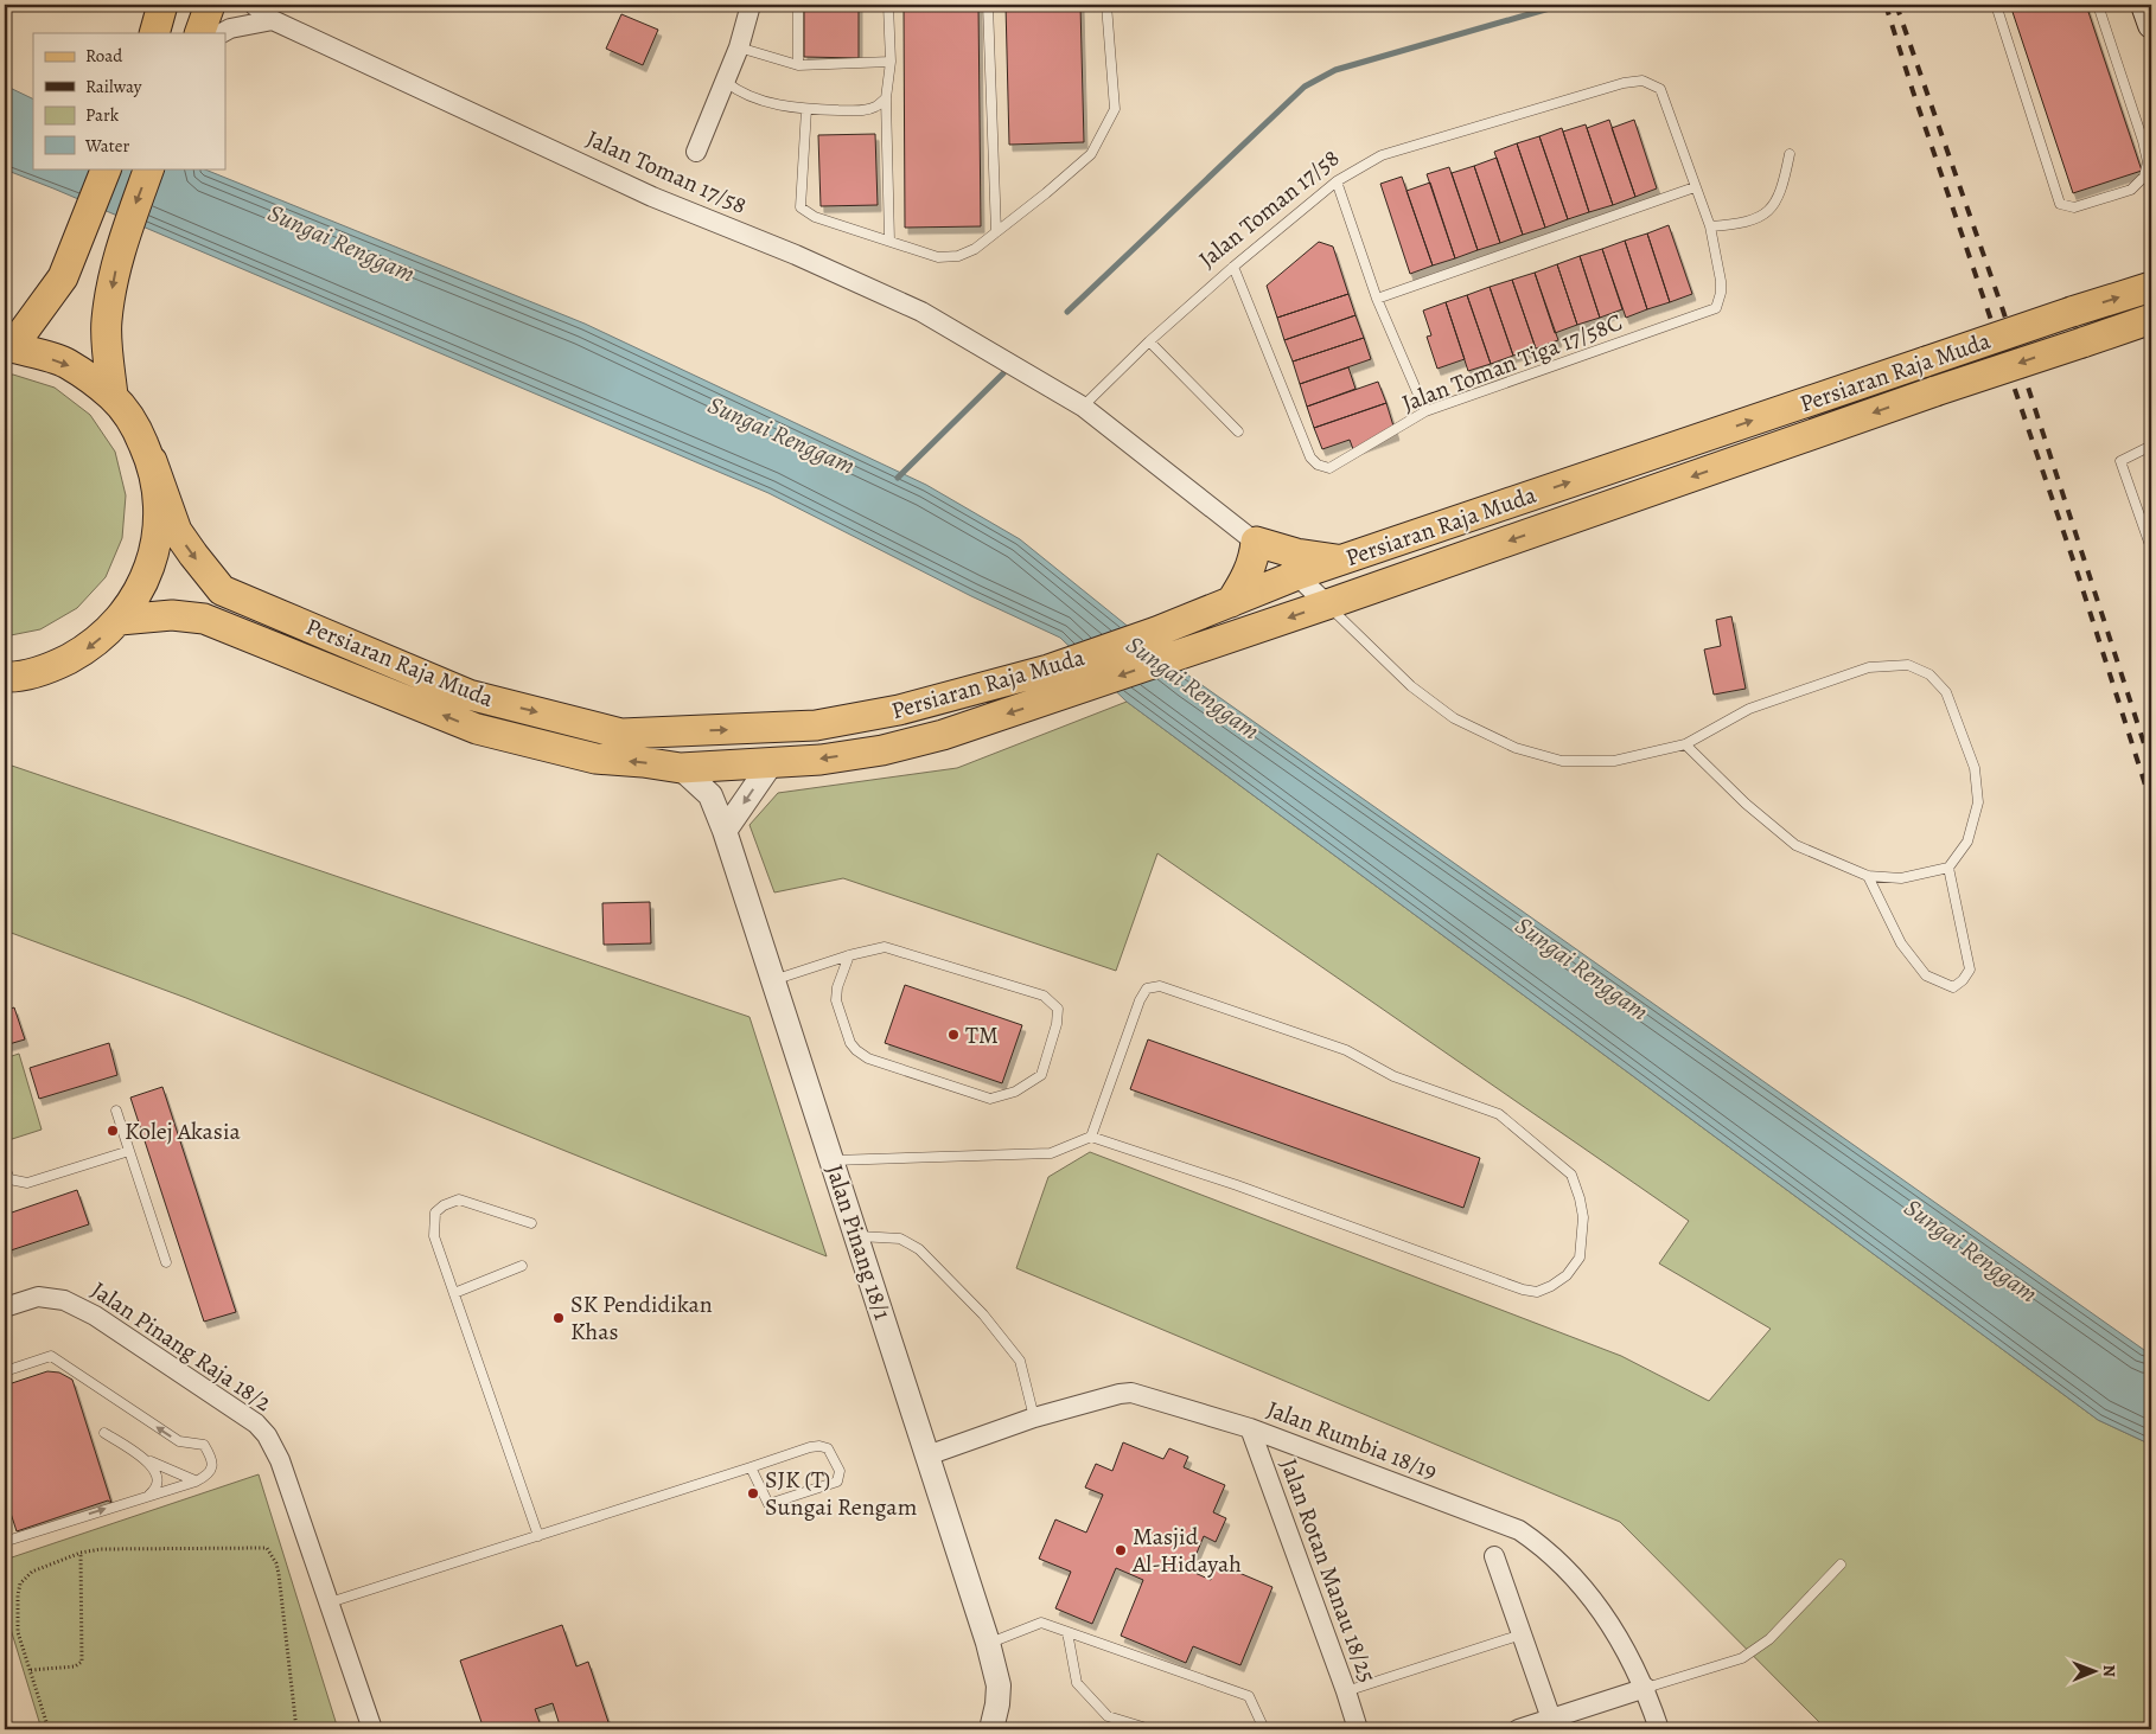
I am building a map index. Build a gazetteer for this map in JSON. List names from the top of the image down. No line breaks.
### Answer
{"streets":{"main road":["Persiaran Raja Muda"],"street":["Jalan Toman 17/58","Jalan Pinang 18/1","Jalan Pinang Raja 18/2","Jalan Rumbia 18/19","Jalan Rotan Manau 18/25"],"lane":["Jalan Toman Tiga 17/58C"]},"crossings":[["Jalan Toman 17/58","Jalan Toman Tiga 17/58C"],["Jalan Toman 17/58","Persiaran Raja Muda"],["Persiaran Raja Muda","Jalan Pinang 18/1"],["Jalan Pinang 18/1","Jalan Rumbia 18/19"],["Jalan Rumbia 18/19","Jalan Rotan Manau 18/25"]],"water":["Sungai Renggam"],"places":["TM","Kolej Akasia","SK Pendidikan Khas","SJK (T) Sungai Rengam","Masjid Al-Hidayah"],"legend":["Road","Railway","Park","Water"],"north":"right"}
